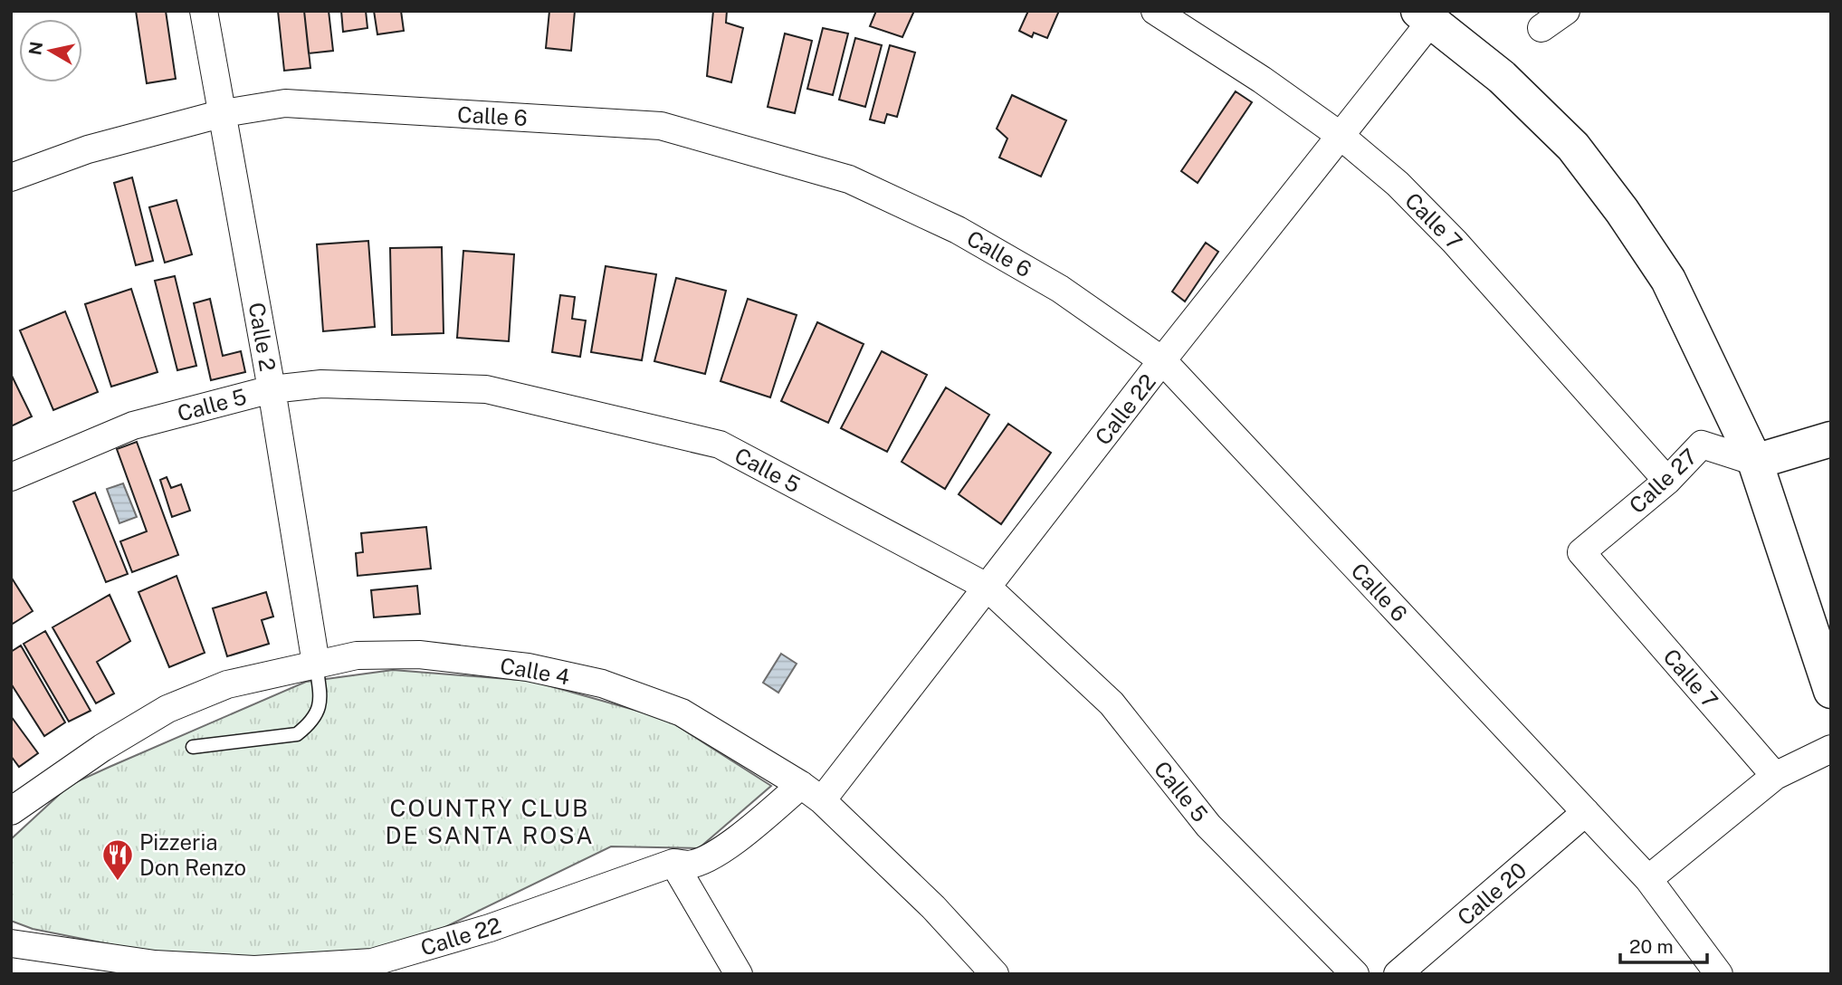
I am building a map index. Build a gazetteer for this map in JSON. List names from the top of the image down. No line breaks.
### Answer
{"streets":{"street":["Calle 6","Calle 7","Calle 2","Calle 5","Calle 22","Calle 27","Calle 4","Calle 20"]},"crossings":[["Calle 6","Calle 2"],["Calle 6","Calle 22"],["Calle 6","Calle 20"],["Calle 7","Calle 22"],["Calle 7","Calle 27"],["Calle 2","Calle 5"],["Calle 2","Calle 4"],["Calle 5","Calle 22"],["Calle 22","Calle 4"]],"districts":["COUNTRY CLUB DE SANTA ROSA"],"places":{"restaurant":["Pizzeria Don Renzo"]},"scale_bar":"20 m","north":"left"}
